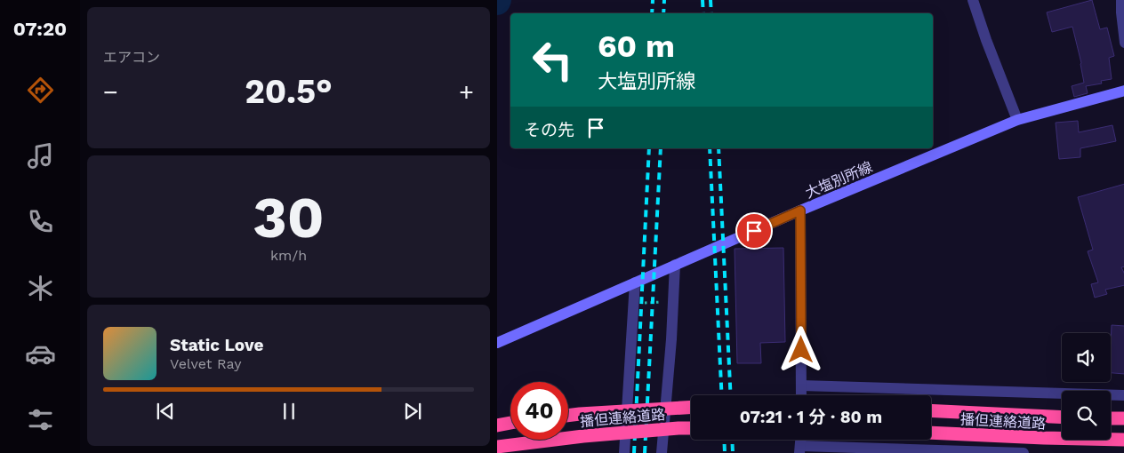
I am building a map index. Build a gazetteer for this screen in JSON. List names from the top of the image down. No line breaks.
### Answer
{"streets":{"highway":["播但連絡道路"],"main road":["大塩別所線"]},"page":{"tabs":"07:20","tile":["エアコン",["30","km/h"]],"turn":["60 m","大塩別所線"],"heat":["−","20.5°","+"],"then":"その先","song":["Static Love","Velvet Ray"],"limit":"40","trip":"07:21 · 1 分 · 80 m"}}
